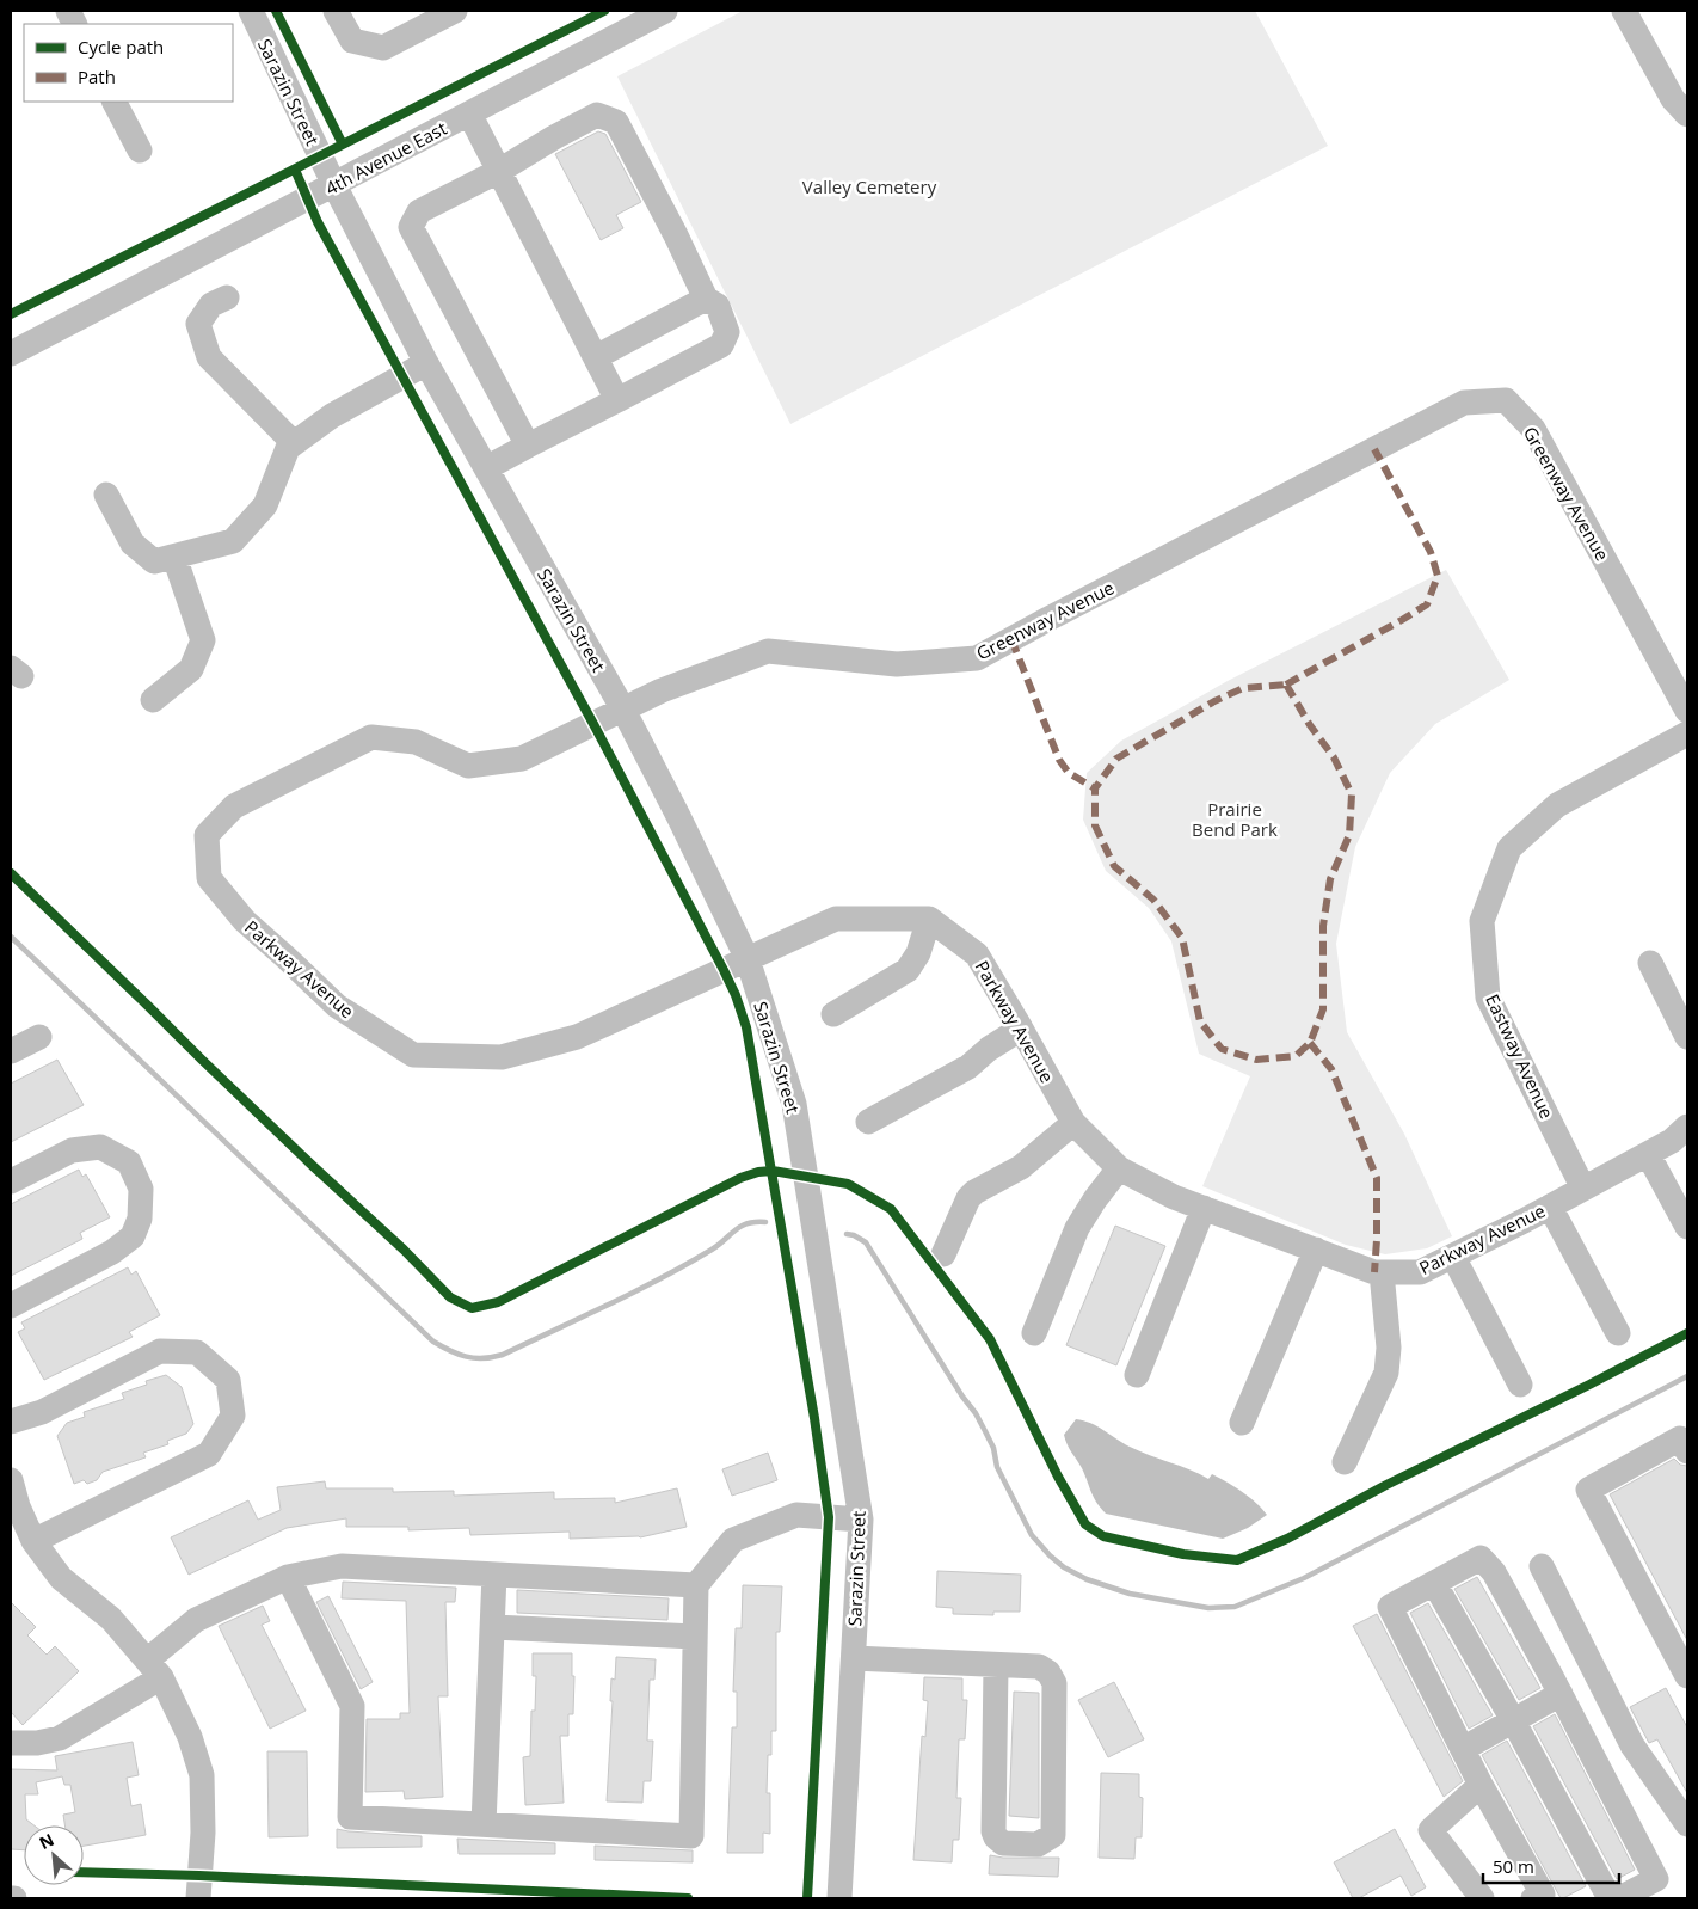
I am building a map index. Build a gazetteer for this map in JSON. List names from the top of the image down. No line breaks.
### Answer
{"streets":{"street":["Sarazin Street","4th Avenue East","Greenway Avenue","Parkway Avenue","Eastway Avenue"]},"crossings":[["Sarazin Street","4th Avenue East"],["Sarazin Street","Greenway Avenue"],["Sarazin Street","Parkway Avenue"],["Greenway Avenue","Parkway Avenue"],["Parkway Avenue","Eastway Avenue"]],"parks":["Valley Cemetery","Prairie Bend Park"],"legend":["Cycle path","Path"],"scale_bar":"50 m","north":"top left"}
